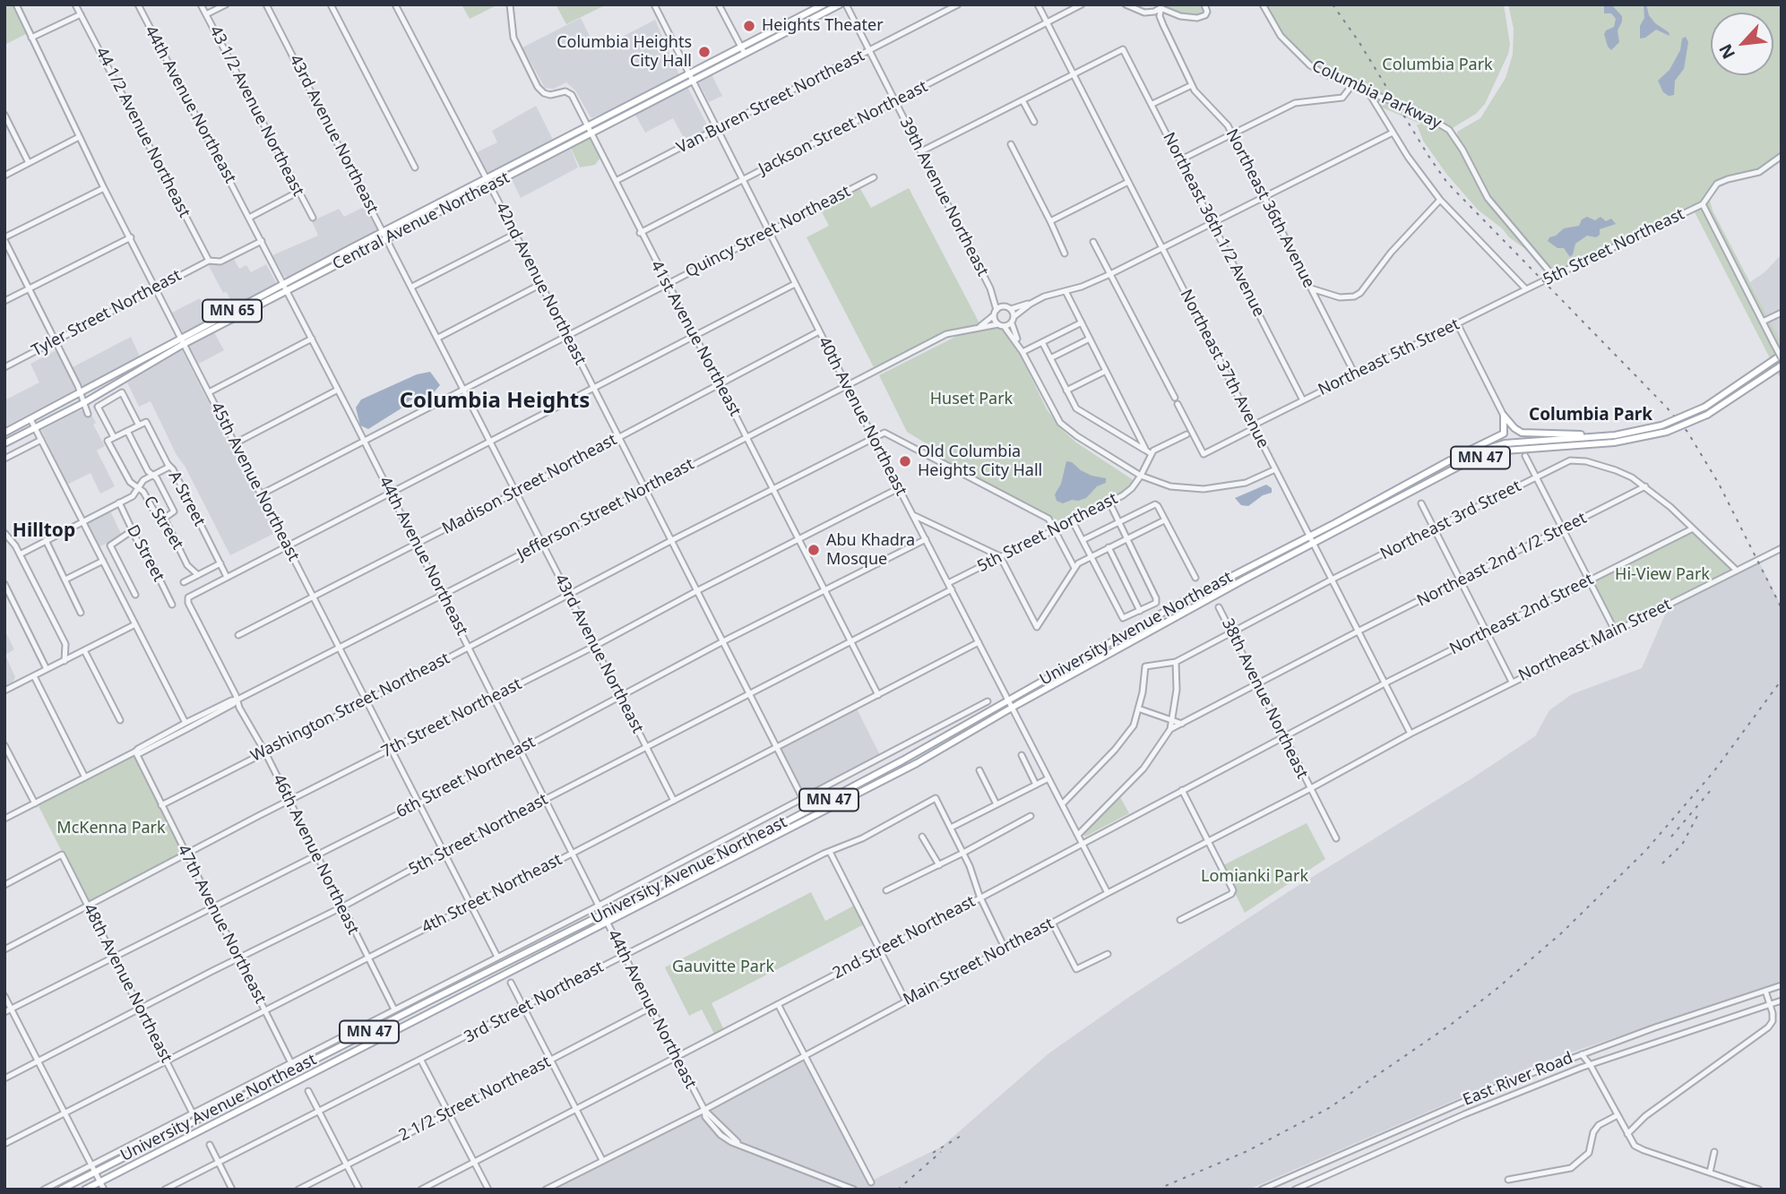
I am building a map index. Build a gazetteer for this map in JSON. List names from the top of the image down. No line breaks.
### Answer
{"streets":{"main road":["Central Avenue Northeast","MN 65","MN 47","University Avenue Northeast"],"street":["Columbia Parkway","Van Buren Street Northeast","44th Avenue Northeast","43 1/2 Avenue Northeast","Jackson Street Northeast","44 1/2 Avenue Northeast","43rd Avenue Northeast","39th Avenue Northeast","Northeast 36th Avenue","Northeast 36th 1/2 Avenue","Quincy Street Northeast","5th Street Northeast","42nd Avenue Northeast","Tyler Street Northeast","41st Avenue Northeast","Northeast 5th Street","Northeast 37th Avenue","40th Avenue Northeast","45th Avenue Northeast","Madison Street Northeast","A Street","Jefferson Street Northeast","Northeast 3rd Street","C Street","D Street","Northeast 2nd 1/2 Street","Northeast 2nd Street","Northeast Main Street","38th Avenue Northeast","Washington Street Northeast","7th Street Northeast","6th Street Northeast","46th Avenue Northeast","4th Street Northeast","47th Avenue Northeast","2nd Street Northeast","Main Street Northeast","48th Avenue Northeast","3rd Street Northeast","East River Road","2 1/2 Street Northeast"]},"crossings":[["Columbia Parkway","5th Street Northeast"],["Van Buren Street Northeast","39th Avenue Northeast"],["Van Buren Street Northeast","41st Avenue Northeast"],["Van Buren Street Northeast","40th Avenue Northeast"],["44th Avenue Northeast","Central Avenue Northeast"],["44th Avenue Northeast","Quincy Street Northeast"],["44th Avenue Northeast","5th Street Northeast"],["44th Avenue Northeast","Tyler Street Northeast"],["44th Avenue Northeast","Madison Street Northeast"],["44th Avenue Northeast","Jefferson Street Northeast"],["44th Avenue Northeast","University Avenue Northeast"],["44th Avenue Northeast","Washington Street Northeast"],["44th Avenue Northeast","7th Street Northeast"],["44th Avenue Northeast","6th Street Northeast"],["44th Avenue Northeast","4th Street Northeast"],["44th Avenue Northeast","2nd Street Northeast"],["44th Avenue Northeast","Main Street Northeast"],["44th Avenue Northeast","3rd Street Northeast"],["44th Avenue Northeast","2 1/2 Street Northeast"],["Jackson Street Northeast","39th Avenue Northeast"],["Jackson Street Northeast","41st Avenue Northeast"],["Jackson Street Northeast","Northeast 37th Avenue"],["Jackson Street Northeast","40th Avenue Northeast"],["44 1/2 Avenue Northeast","Tyler Street Northeast"],["43rd Avenue Northeast","Central Avenue Northeast"],["43rd Avenue Northeast","Quincy Street Northeast"],["43rd Avenue Northeast","5th Street Northeast"],["43rd Avenue Northeast","Madison Street Northeast"],["43rd Avenue Northeast","Jefferson Street Northeast"],["43rd Avenue Northeast","Washington Street Northeast"],["43rd Avenue Northeast","7th Street Northeast"],["43rd Avenue Northeast","6th Street Northeast"],["43rd Avenue Northeast","4th Street Northeast"],["39th Avenue Northeast","Jefferson Street Northeast"],["Northeast 36th Avenue","Northeast 5th Street"],["Central Avenue Northeast","42nd Avenue Northeast"],["Central Avenue Northeast","41st Avenue Northeast"],["Central Avenue Northeast","40th Avenue Northeast"],["Central Avenue Northeast","45th Avenue Northeast"],["Northeast 36th 1/2 Avenue","Northeast 5th Street"],["Northeast 36th 1/2 Avenue","Northeast 37th Avenue"],["Quincy Street Northeast","42nd Avenue Northeast"],["Quincy Street Northeast","41st Avenue Northeast"],["Quincy Street Northeast","40th Avenue Northeast"],["Quincy Street Northeast","45th Avenue Northeast"],["5th Street Northeast","42nd Avenue Northeast"],["5th Street Northeast","41st Avenue Northeast"],["5th Street Northeast","Northeast 5th Street"],["5th Street Northeast","40th Avenue Northeast"],["5th Street Northeast","45th Avenue Northeast"],["5th Street Northeast","46th Avenue Northeast"],["5th Street Northeast","47th Avenue Northeast"],["5th Street Northeast","48th Avenue Northeast"],["42nd Avenue Northeast","Madison Street Northeast"],["42nd Avenue Northeast","Jefferson Street Northeast"],["42nd Avenue Northeast","University Avenue Northeast"],["42nd Avenue Northeast","Washington Street Northeast"],["42nd Avenue Northeast","7th Street Northeast"],["42nd Avenue Northeast","6th Street Northeast"],["42nd Avenue Northeast","4th Street Northeast"],["Tyler Street Northeast","45th Avenue Northeast"],["41st Avenue Northeast","Madison Street Northeast"],["41st Avenue Northeast","Jefferson Street Northeast"],["41st Avenue Northeast","Washington Street Northeast"],["41st Avenue Northeast","7th Street Northeast"],["41st Avenue Northeast","6th Street Northeast"],["41st Avenue Northeast","4th Street Northeast"],["Northeast 5th Street","Northeast 37th Avenue"],["Northeast 37th Avenue","MN 47"],["Northeast 37th Avenue","Northeast 3rd Street"],["Northeast 37th Avenue","Northeast 2nd 1/2 Street"],["Northeast 37th Avenue","Northeast 2nd Street"],["Northeast 37th Avenue","University Avenue Northeast"],["Northeast 37th Avenue","Northeast Main Street"],["Northeast 37th Avenue","2nd Street Northeast"],["Northeast 37th Avenue","Main Street Northeast"],["40th Avenue Northeast","Madison Street Northeast"],["40th Avenue Northeast","Jefferson Street Northeast"],["40th Avenue Northeast","University Avenue Northeast"],["40th Avenue Northeast","Washington Street Northeast"],["40th Avenue Northeast","7th Street Northeast"],["40th Avenue Northeast","6th Street Northeast"],["40th Avenue Northeast","4th Street Northeast"],["40th Avenue Northeast","2nd Street Northeast"],["40th Avenue Northeast","Main Street Northeast"],["MN 47","University Avenue Northeast"],["45th Avenue Northeast","Madison Street Northeast"],["45th Avenue Northeast","Jefferson Street Northeast"],["45th Avenue Northeast","University Avenue Northeast"],["45th Avenue Northeast","Washington Street Northeast"],["45th Avenue Northeast","7th Street Northeast"],["45th Avenue Northeast","6th Street Northeast"],["45th Avenue Northeast","4th Street Northeast"],["A Street","46th Avenue Northeast"],["Jefferson Street Northeast","46th Avenue Northeast"],["Jefferson Street Northeast","47th Avenue Northeast"],["Northeast 3rd Street","Northeast 2nd 1/2 Street"],["Northeast 2nd Street","2nd Street Northeast"],["University Avenue Northeast","46th Avenue Northeast"],["University Avenue Northeast","47th Avenue Northeast"],["University Avenue Northeast","48th Avenue Northeast"],["Northeast Main Street","Main Street Northeast"],["38th Avenue Northeast","2nd Street Northeast"],["38th Avenue Northeast","Main Street Northeast"],["Washington Street Northeast","46th Avenue Northeast"],["Washington Street Northeast","47th Avenue Northeast"],["7th Street Northeast","46th Avenue Northeast"],["7th Street Northeast","47th Avenue Northeast"],["7th Street Northeast","48th Avenue Northeast"],["6th Street Northeast","46th Avenue Northeast"],["6th Street Northeast","47th Avenue Northeast"],["6th Street Northeast","48th Avenue Northeast"],["46th Avenue Northeast","4th Street Northeast"],["4th Street Northeast","47th Avenue Northeast"],["4th Street Northeast","48th Avenue Northeast"]],"districts":["Columbia Heights","Columbia Park","Hilltop"],"parks":["Columbia Park","Huset Park","Hi-View Park","McKenna Park","Lomianki Park","Gauvitte Park"],"places":["Heights Theater","Columbia Heights City Hall","Old Columbia Heights City Hall","Abu Khadra Mosque"],"north":"bottom left"}
